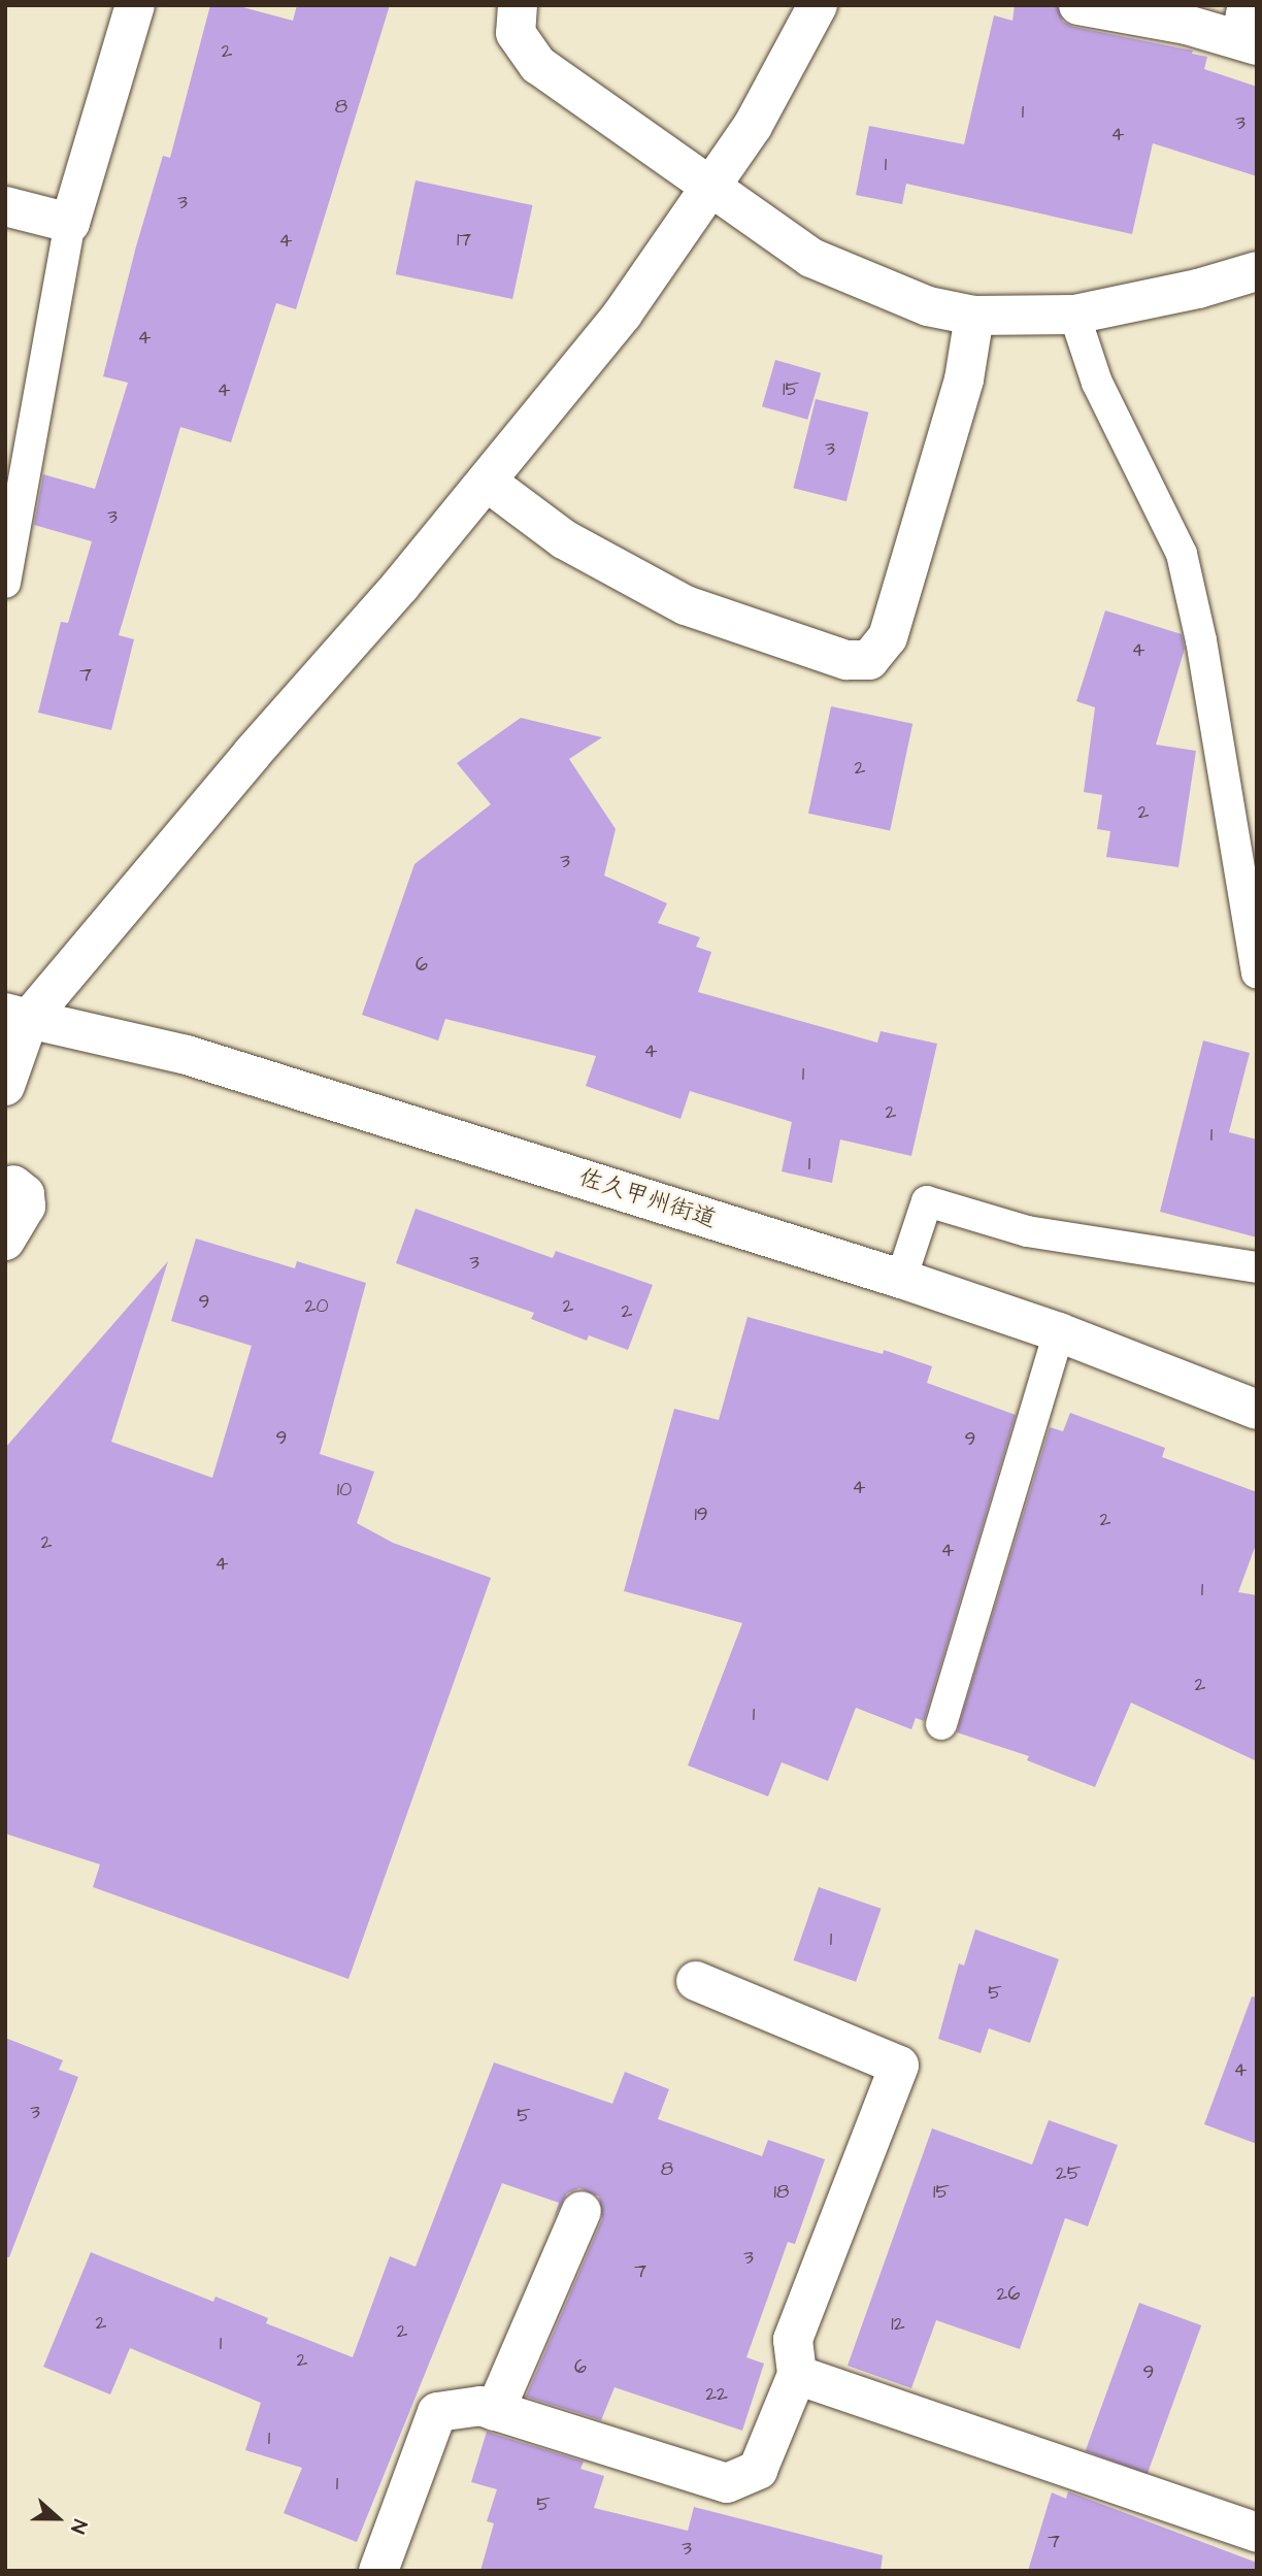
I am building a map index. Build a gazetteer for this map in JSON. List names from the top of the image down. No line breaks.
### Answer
{"streets":{"street":["佐久甲州街道"]},"house_numbers":["2","8","1","3","4","1","3","17","4","4","15","4","3","3","4","7","2","2","3","6","4","1","2","1","1","3","9","20","2","2","9","9","4","10","19","2","2","4","4","1","2","1","1","5","4","3","5","8","25","18","15","3","7","26","2","12","2","1","2","6","9","22","1","1","5","7","3"],"north":"right"}
